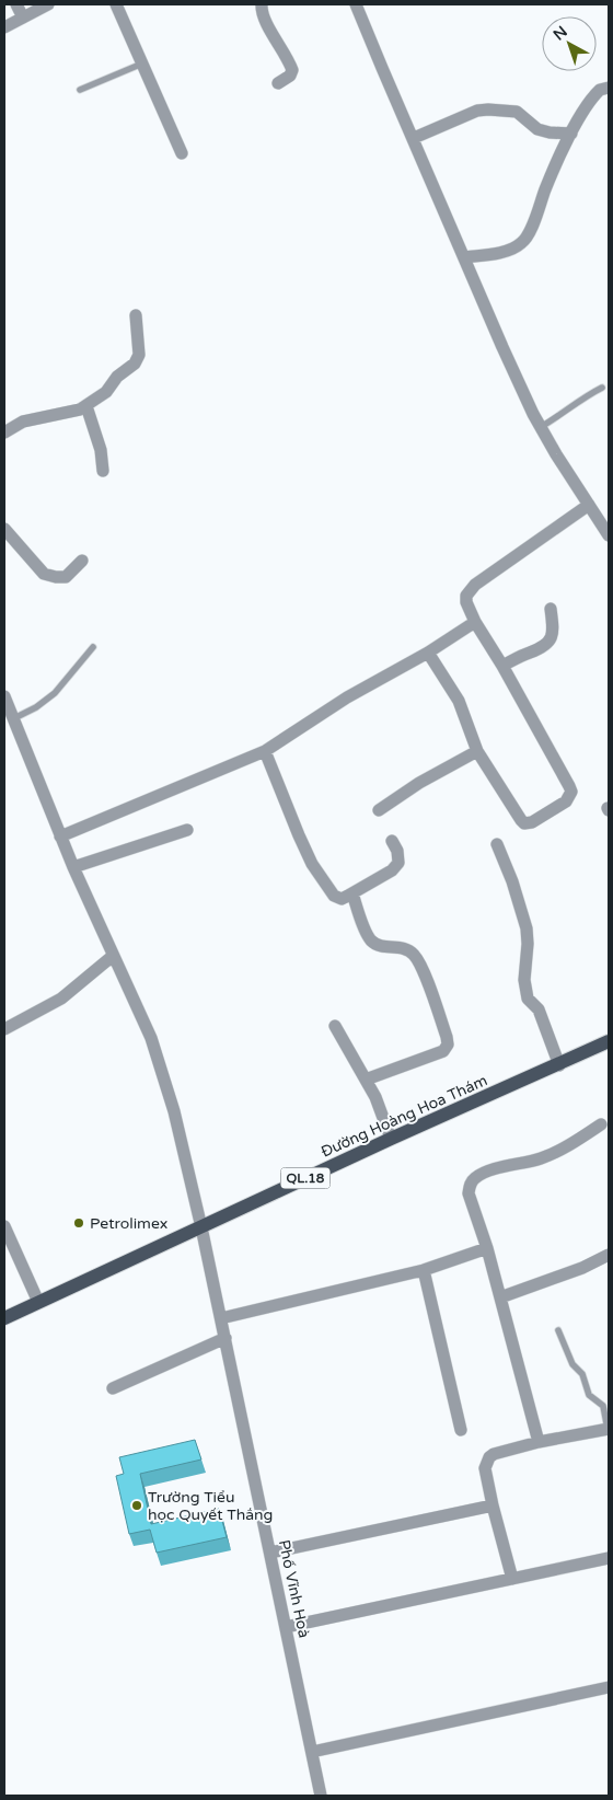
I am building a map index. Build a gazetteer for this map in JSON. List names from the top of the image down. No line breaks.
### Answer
{"streets":{"main road":["Đường Hoàng Hoa Thám","QL.18"],"street":["Phố Vĩnh Hoà"]},"crossings":[["Đường Hoàng Hoa Thám","Phố Vĩnh Hoà"]],"places":["Petrolimex","Trường Tiểu học Quyết Thắng"],"north":"top left"}
